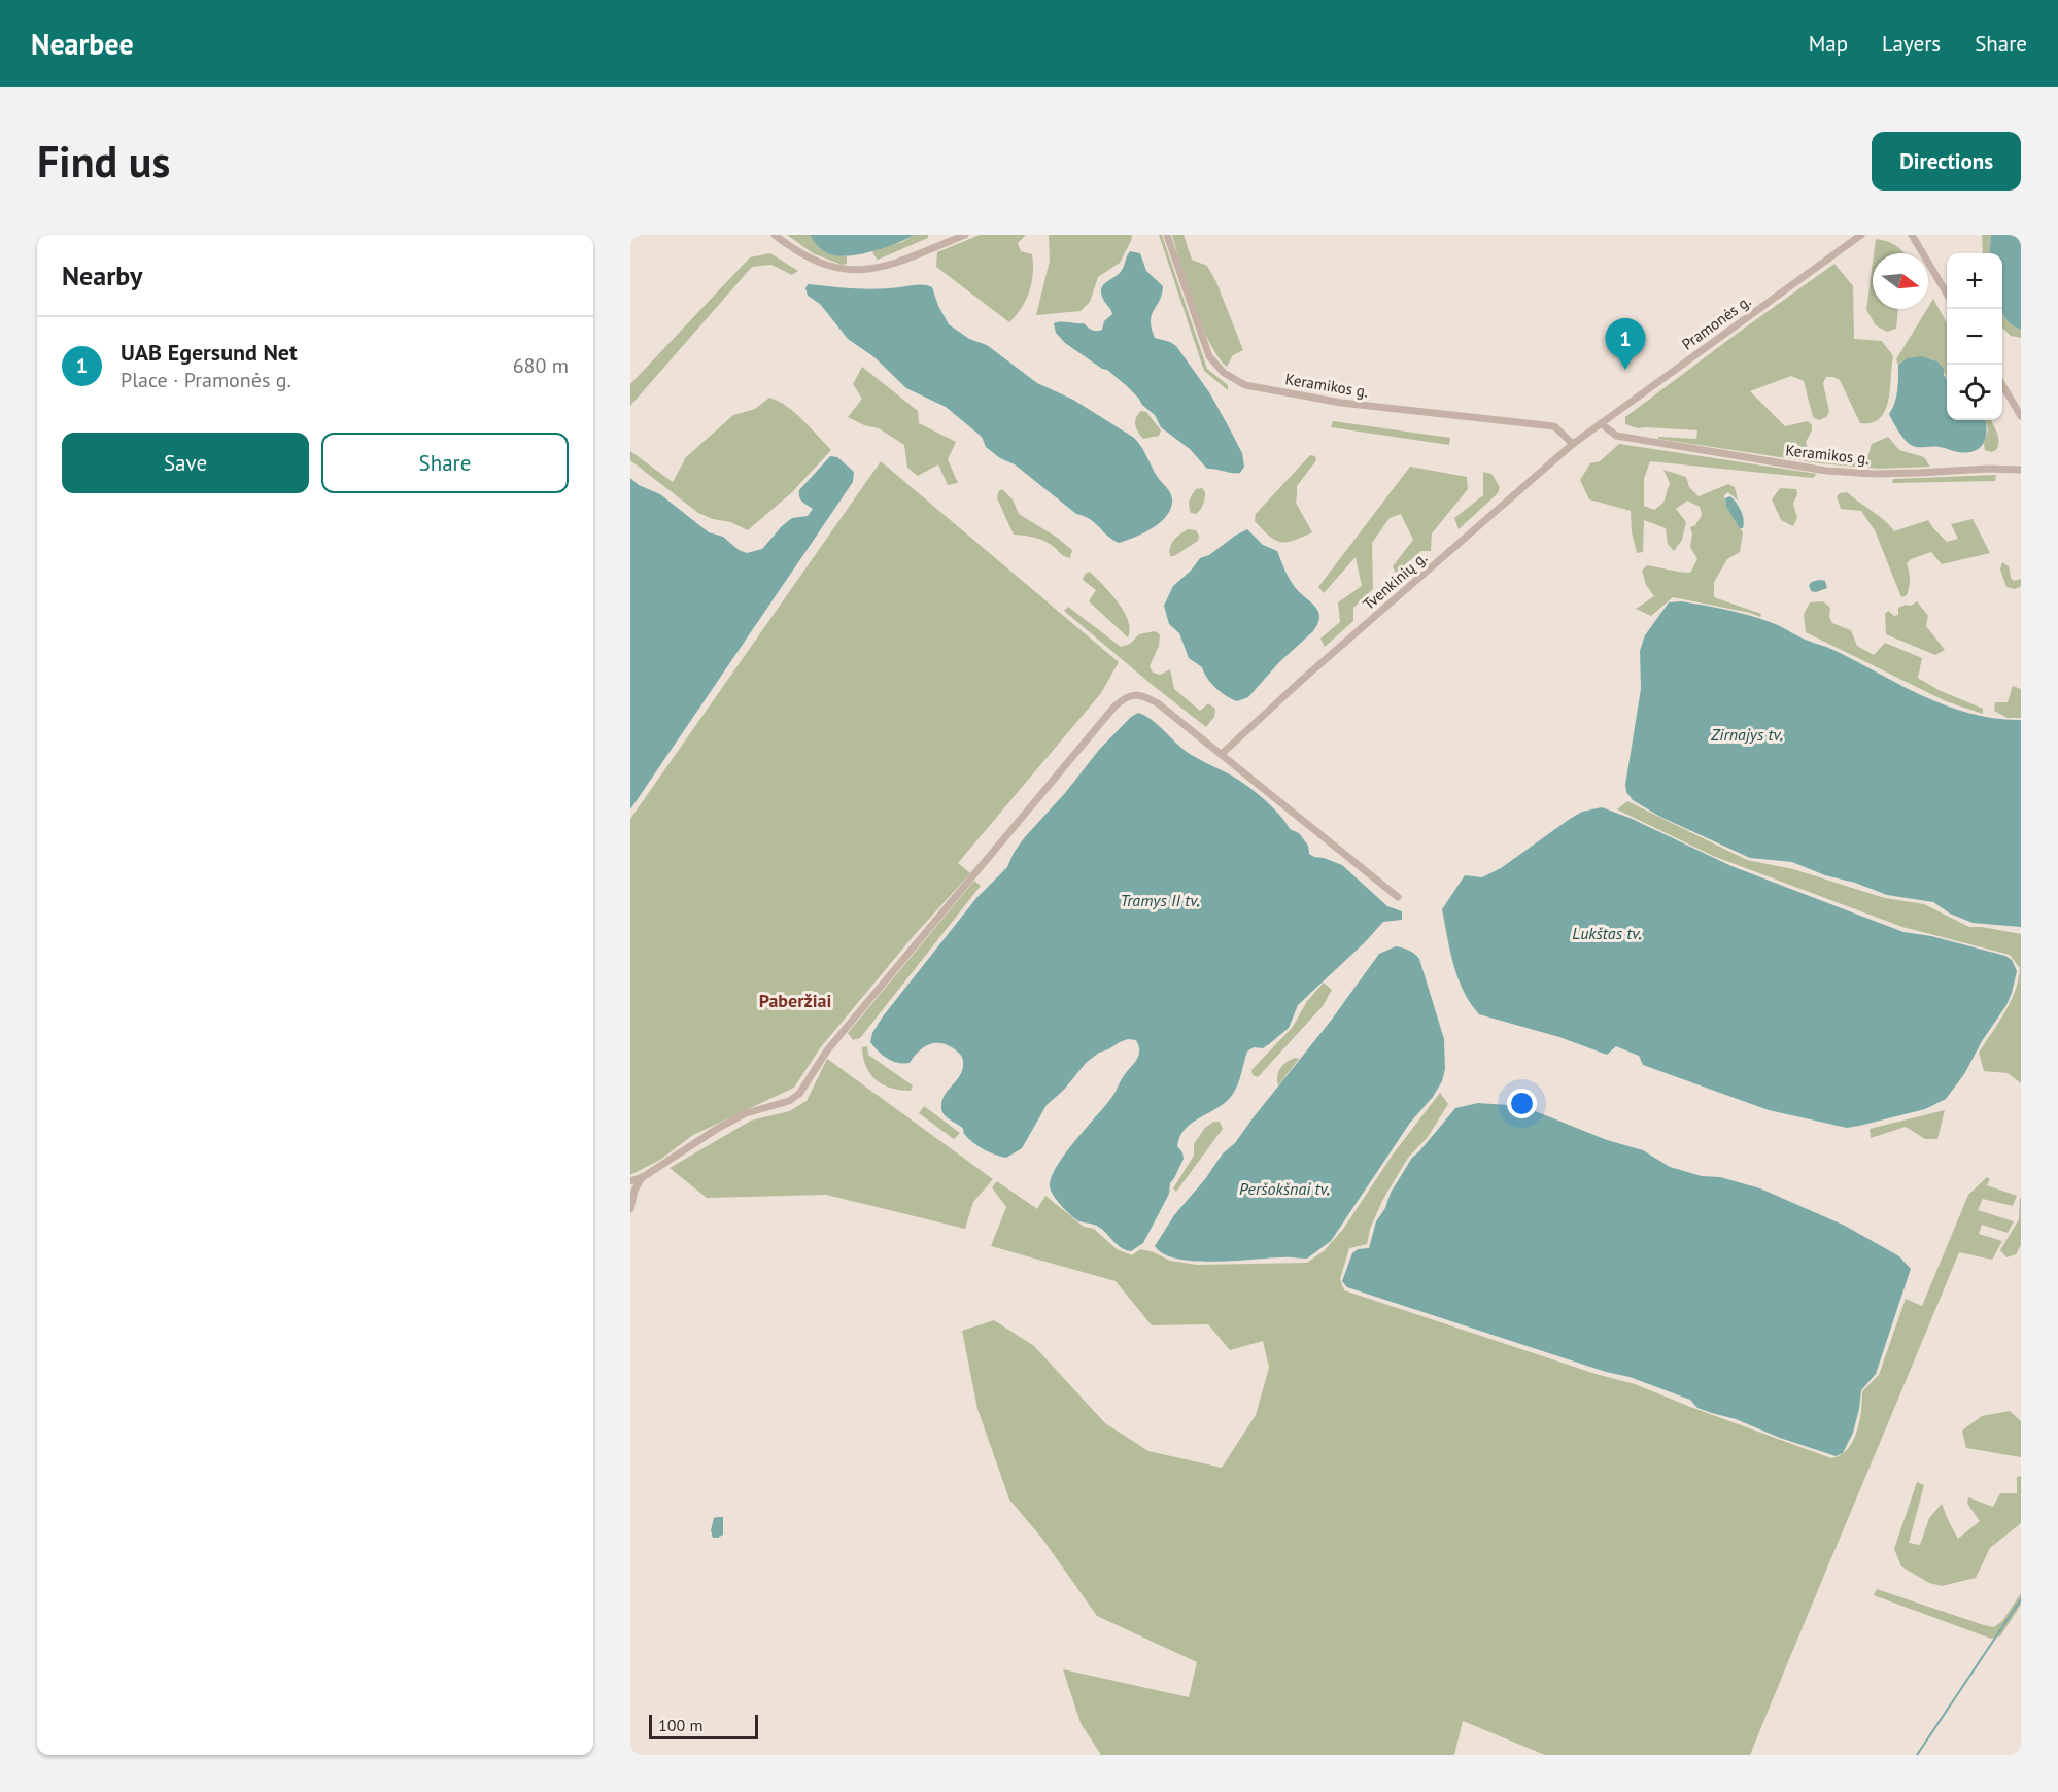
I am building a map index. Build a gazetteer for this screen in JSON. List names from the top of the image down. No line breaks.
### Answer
{"streets":{"street":["Pramonės g.","Keramikos g.","Tvenkinių g."]},"crossings":[["Pramonės g.","Keramikos g."],["Pramonės g.","Tvenkinių g."],["Keramikos g.","Tvenkinių g."]],"districts":["Paberžiai"],"water":["Zirnajys tv.","Tramys II tv.","Lukštas tv.","Peršokšnai tv."],"scale_bar":"100 m","north":"right","page":{"header":"Nearbee","nav":["Map","Layers","Share"],"buttons":["Directions",["Save","Share"]],"title":"Find us","heading":"Nearby","map_buttons":["+","−"],"list":[{"mark":"1","name":"UAB Egersund Net","note":"Place · Pramonės g.","value":"680 m"}],"pins":"1","scale":"100 m"}}
